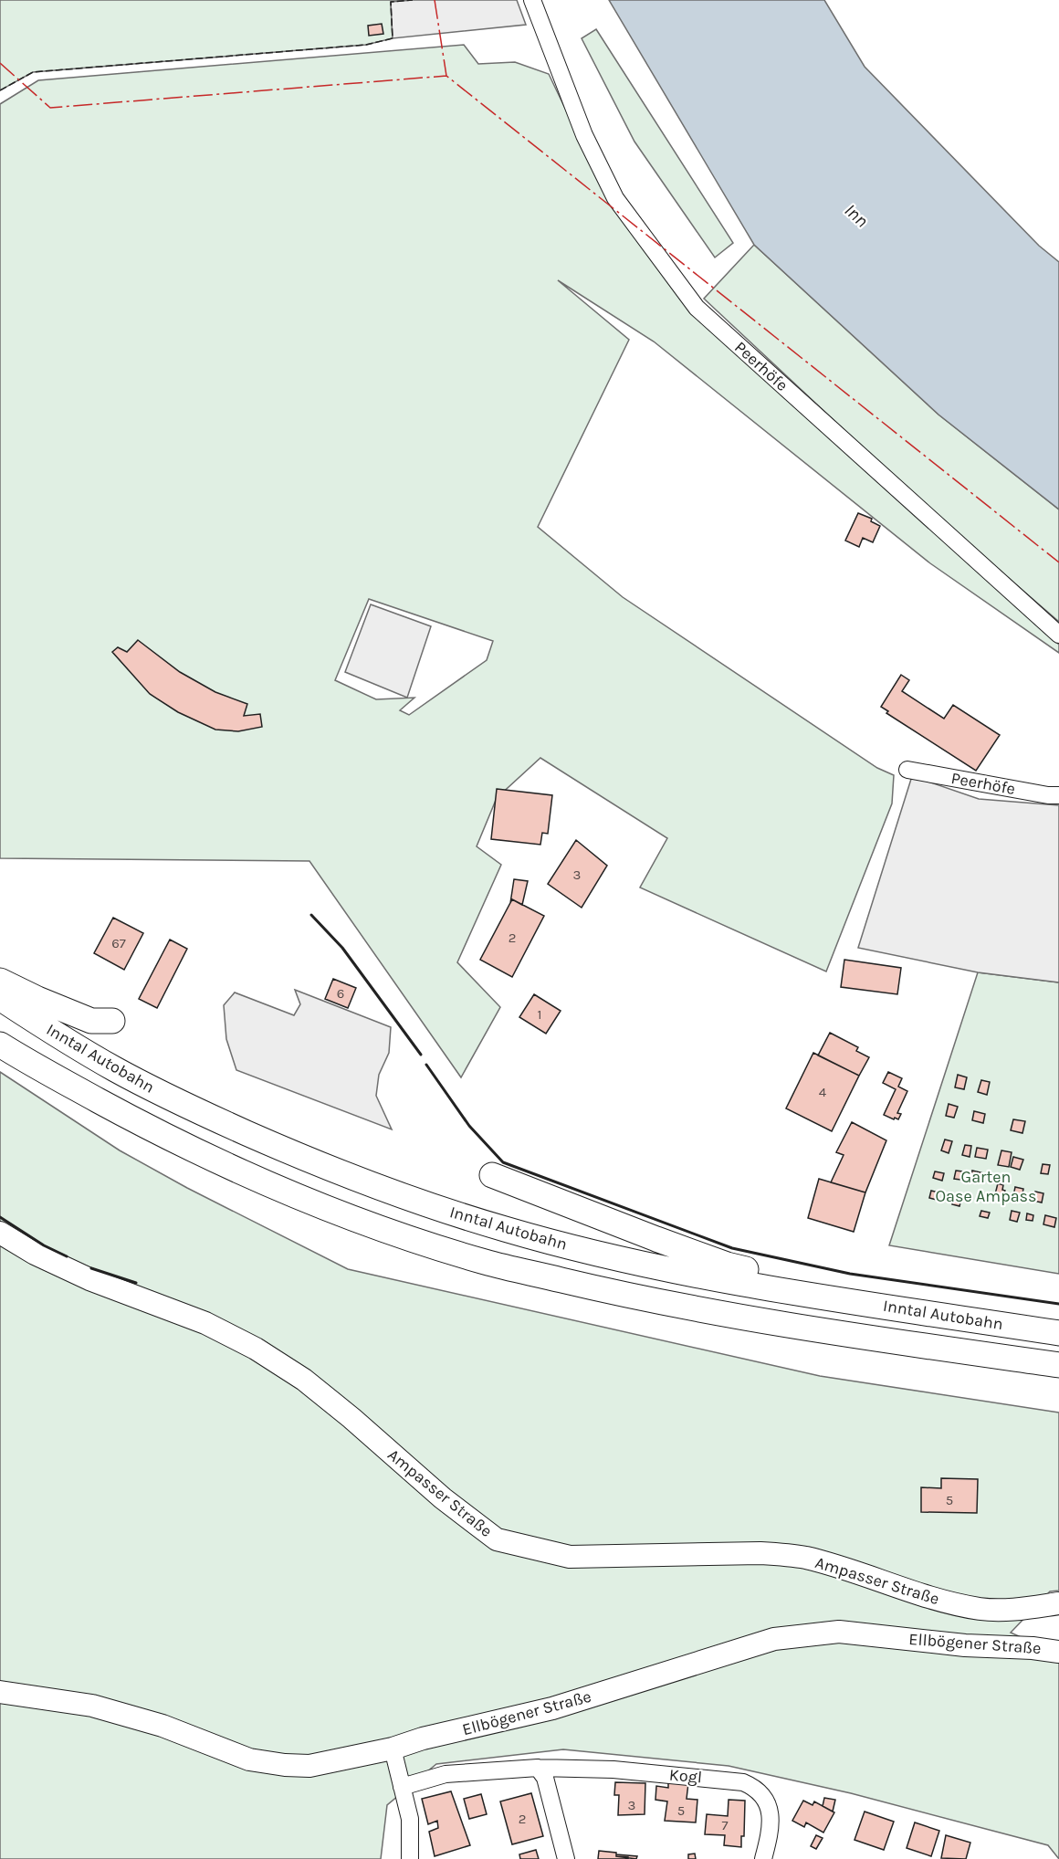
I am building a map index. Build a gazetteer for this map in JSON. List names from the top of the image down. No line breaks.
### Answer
{"streets":{"highway":["Inntal Autobahn"],"main road":["Ampasser Straße","Ellbögener Straße"],"street":["Peerhöfe","Kogl"]},"water":["Inn"],"parks":["Garten Oase Ampass"],"house_numbers":["3","2","67","6","1","4","5","3","5","2","7"]}
